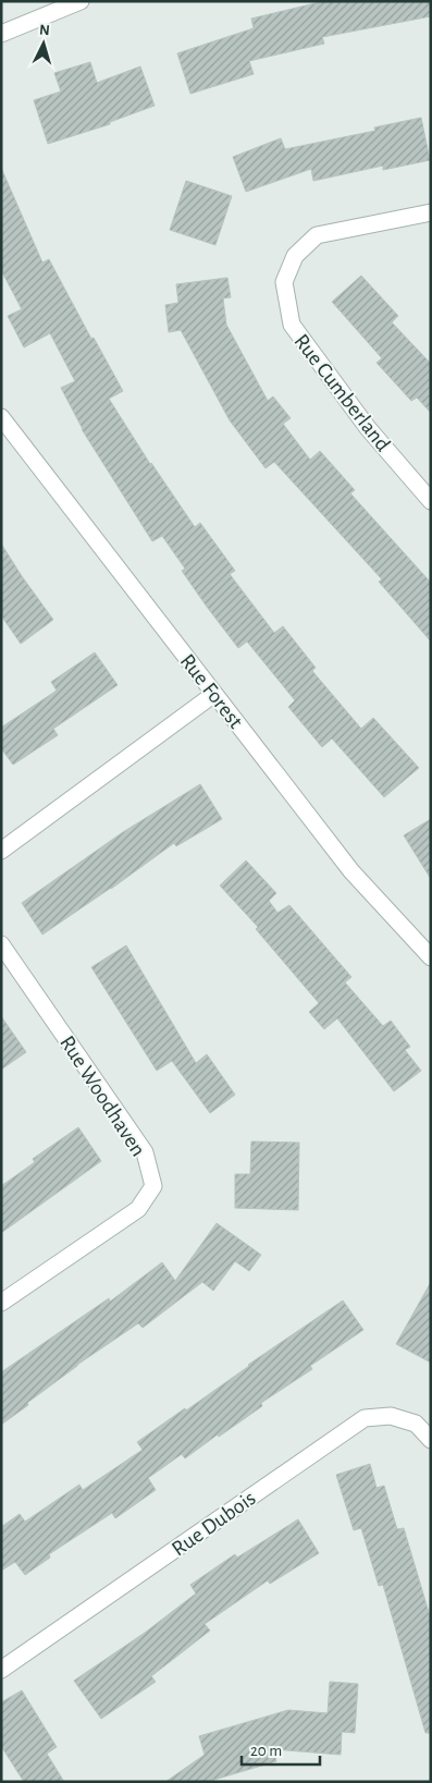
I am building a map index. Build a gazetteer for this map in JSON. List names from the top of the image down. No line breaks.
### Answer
{"streets":{"street":["Rue Cumberland","Rue Forest","Rue Woodhaven","Rue Dubois"]},"scale_bar":"20 m","north":"top"}
